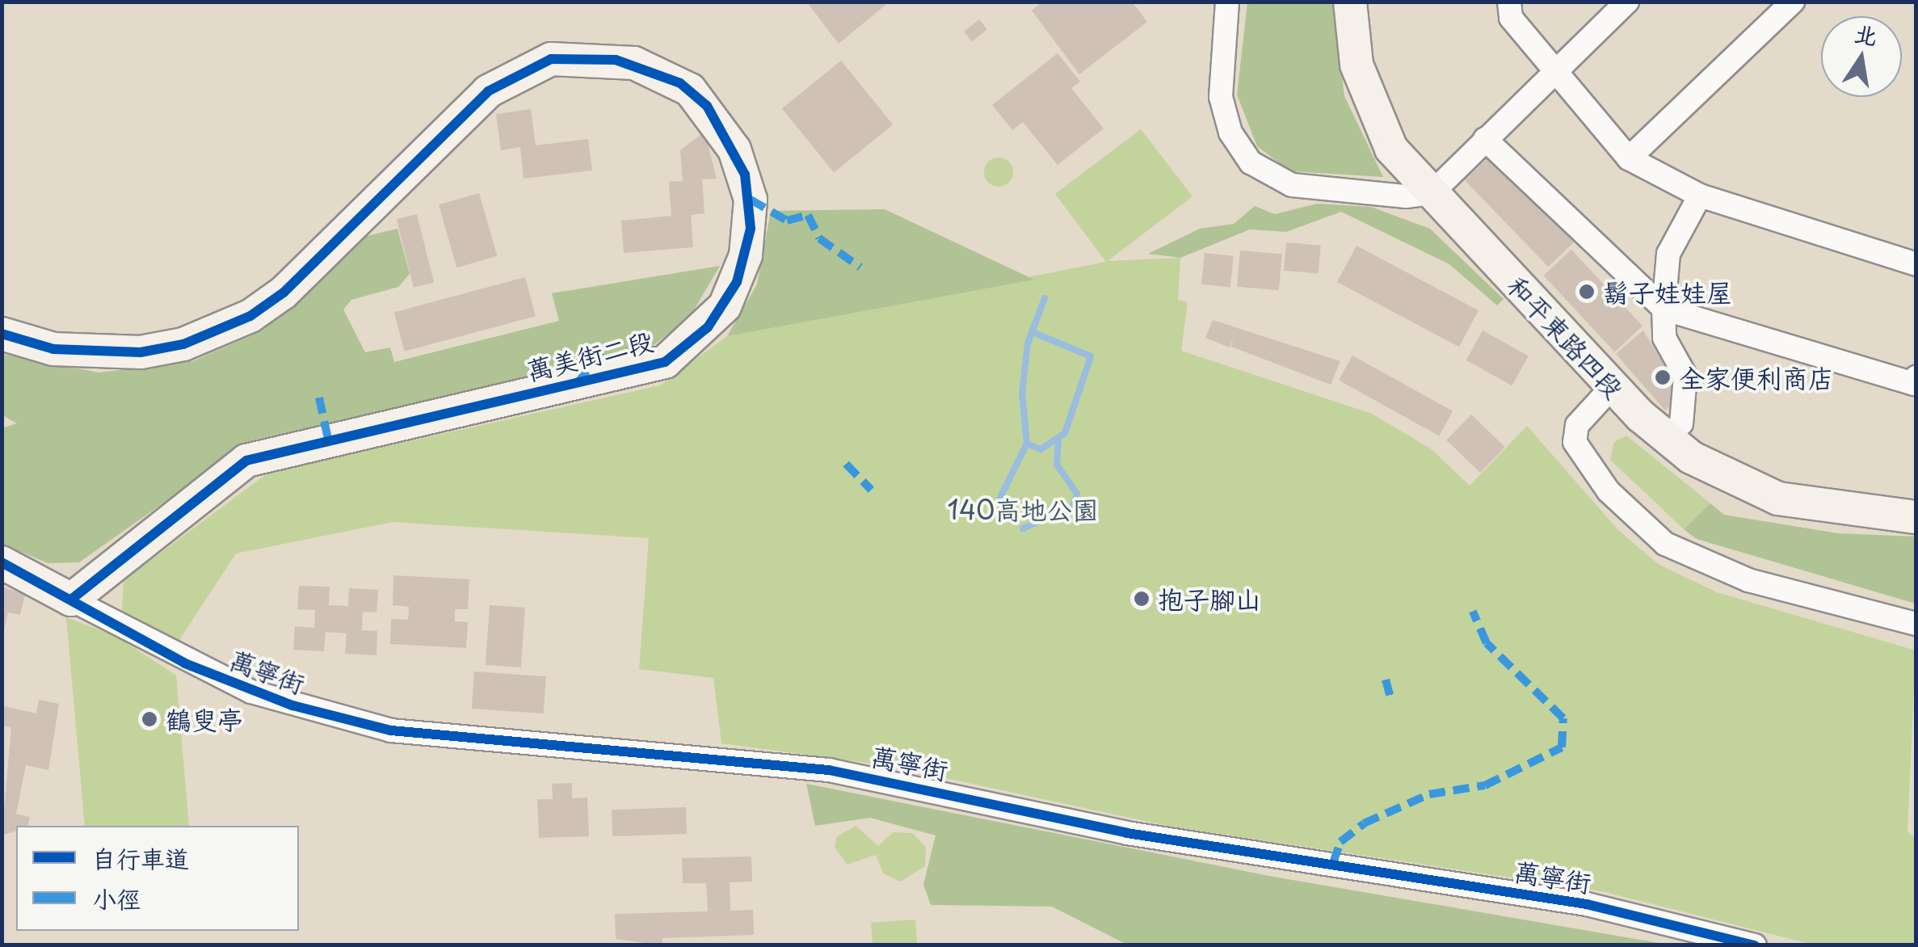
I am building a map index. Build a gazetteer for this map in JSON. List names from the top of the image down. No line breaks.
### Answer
{"streets":{"street":["和平東路四段","萬美街二段","萬寧街"]},"crossings":[["萬美街二段","萬寧街"]],"parks":["140高地公園"],"places":["鬍子娃娃屋","全家便利商店","抱子腳山","鶴叟亭"],"legend":["自行車道","小徑"],"north":"top"}
